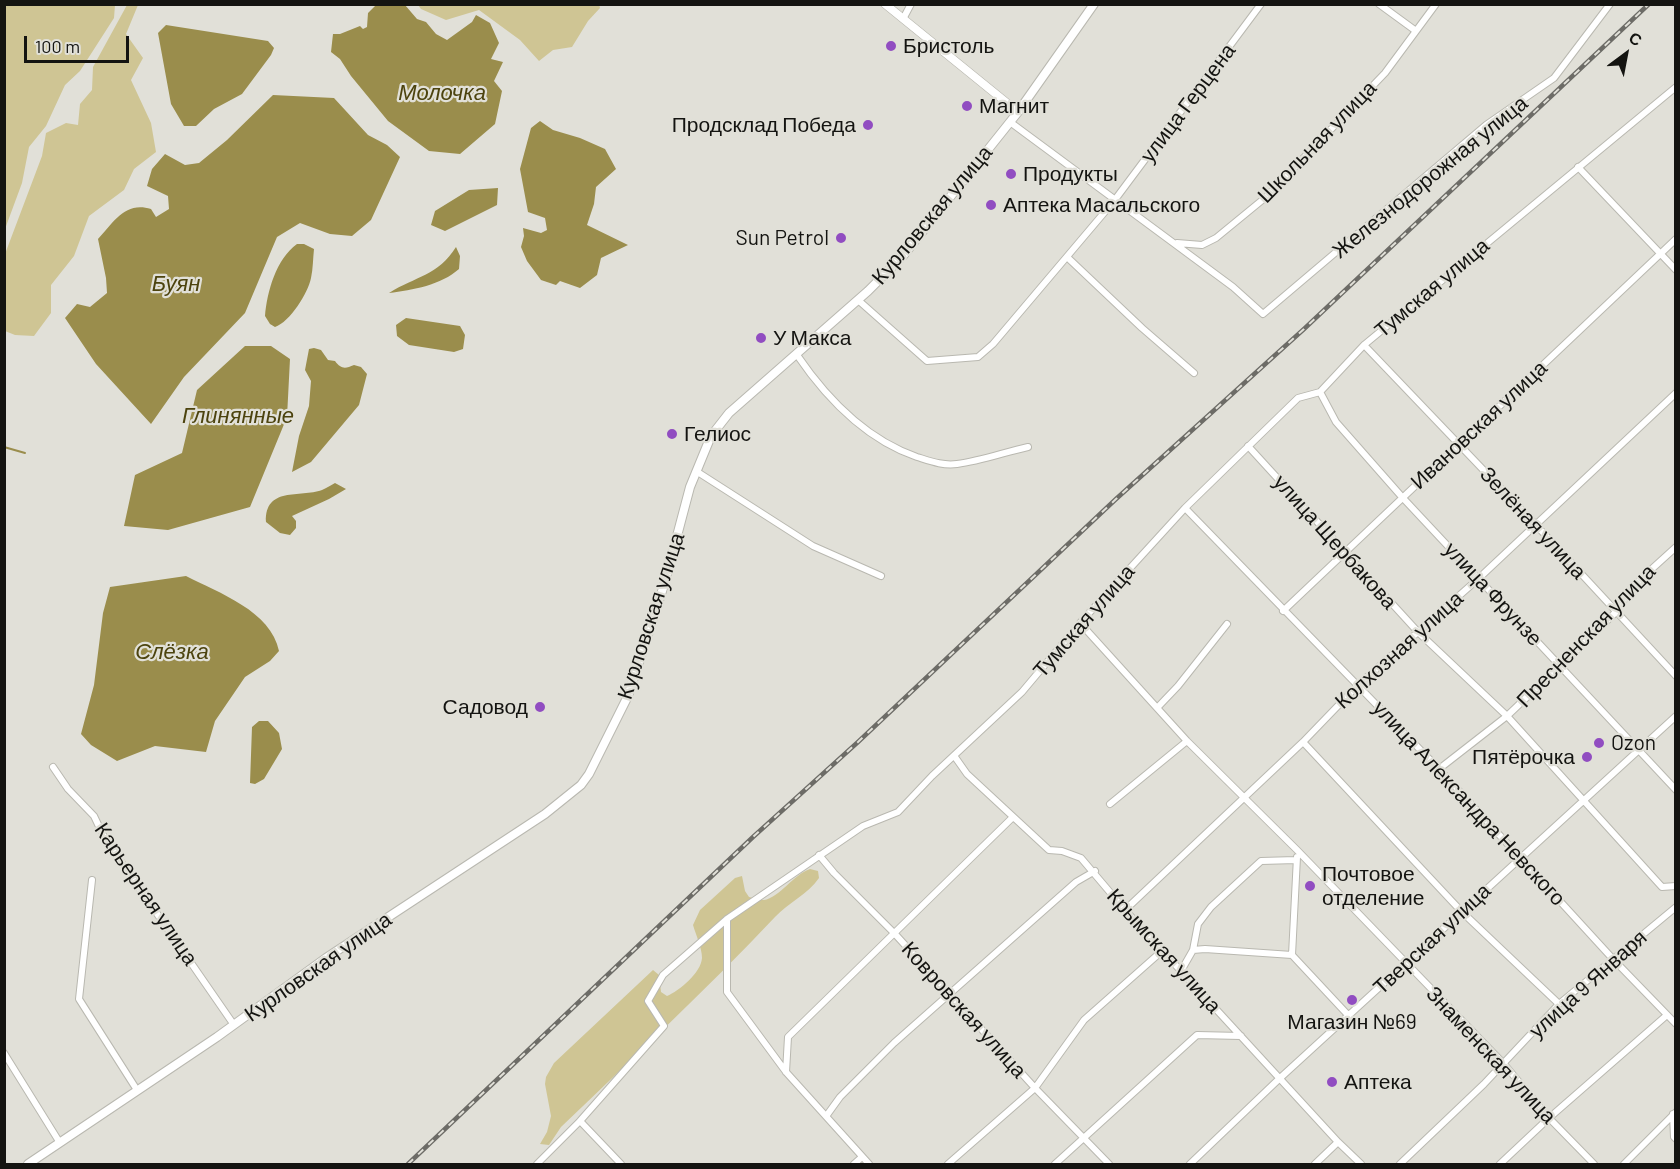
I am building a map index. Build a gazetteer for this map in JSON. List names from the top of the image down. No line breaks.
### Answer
{"streets":{"main road":["Курловская улица"],"street":["улица Герцена","Школьная улица","Железнодорожная улица","Тумская улица","Ивановская улица","Зелёная улица","улица Щербакова","улица Фрунзе","Пресненская улица","Колхозная улица","улица Александра Невского","Карьерная улица","Тверская улица","Крымская улица","улица 9 Января","Ковровская улица","Знаменская улица"]},"crossings":[["улица Герцена","Курловская улица"],["Школьная улица","Железнодорожная улица"],["Курловская улица","Карьерная улица"],["Тумская улица","Зелёная улица"],["Тумская улица","улица Щербакова"],["Тумская улица","улица Фрунзе"],["Тумская улица","улица Александра Невского"],["Тумская улица","Крымская улица"],["Тумская улица","Ковровская улица"],["Тумская улица","Знаменская улица"],["Ивановская улица","Зелёная улица"],["Ивановская улица","улица Щербакова"],["Ивановская улица","улица Фрунзе"],["Ивановская улица","улица Александра Невского"],["Зелёная улица","Пресненская улица"],["Зелёная улица","Колхозная улица"],["улица Щербакова","Пресненская улица"],["улица Щербакова","Колхозная улица"],["улица Щербакова","Тверская улица"],["улица Фрунзе","Пресненская улица"],["улица Фрунзе","Колхозная улица"],["улица Фрунзе","Тверская улица"],["Пресненская улица","улица Александра Невского"],["Колхозная улица","улица Александра Невского"],["Колхозная улица","Крымская улица"],["Колхозная улица","Знаменская улица"],["улица Александра Невского","Тверская улица"],["улица Александра Невского","улица 9 Января"],["Тверская улица","Крымская улица"],["Тверская улица","Знаменская улица"],["улица 9 Января","Знаменская улица"]],"water":["Молочка","Буян","Глинянные","Слёзка"],"places":["Бристоль","Магнит","Продсклад Победа","Продукты","Аптека Масальского","Sun Petrol","У Макса","Гелиос","Садовод","Ozon","Пятёрочка","Почтовое отделение","Магазин №69","Аптека"],"scale_bar":"100 m","north":"top right"}
